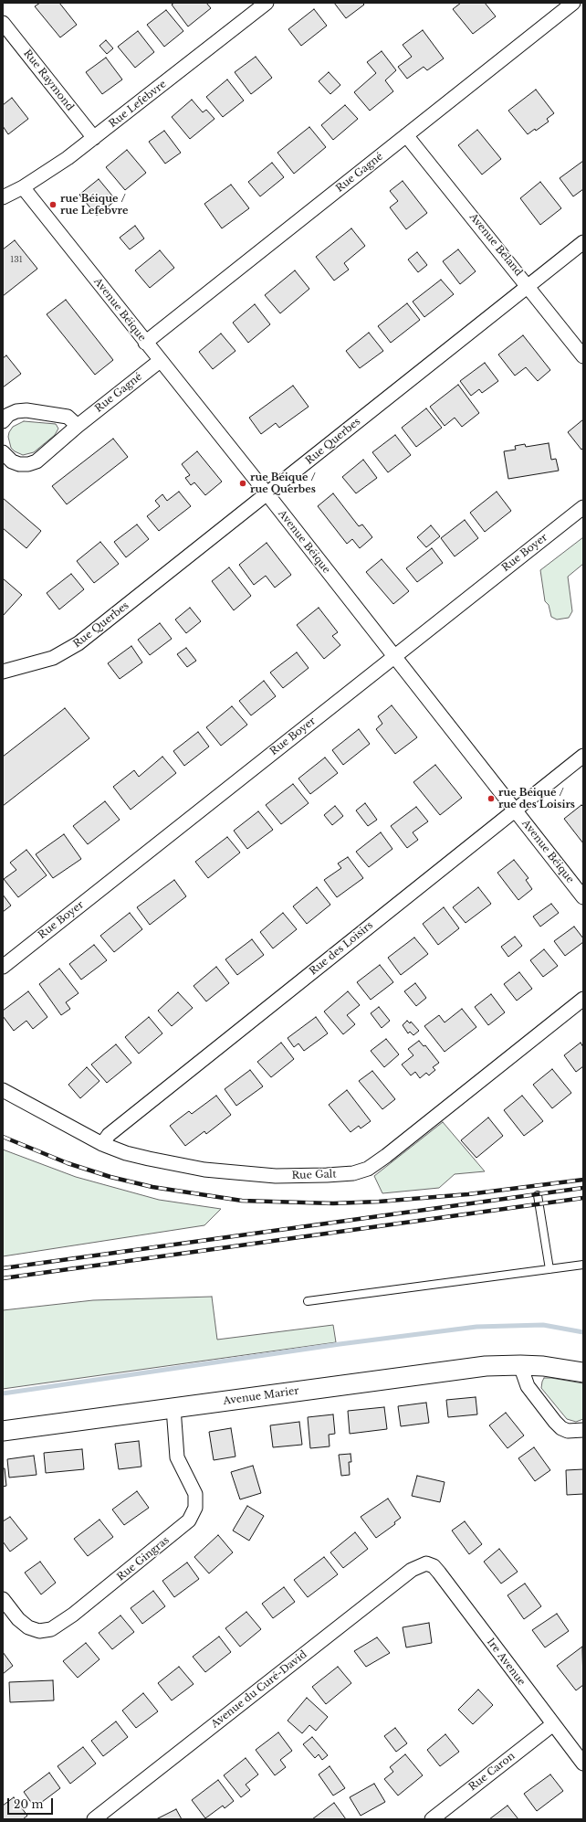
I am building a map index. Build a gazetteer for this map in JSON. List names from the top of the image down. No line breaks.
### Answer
{"streets":{"street":["Rue Raymond","Rue Lefebvre","Rue Gagné","Avenue Béland","Avenue Béique","Rue Querbes","Rue Boyer","Rue des Loisirs","Rue Galt","Avenue Marier","Rue Gingras","1re Avenue","Avenue du Curé-David","Rue Caron"]},"crossings":[["Rue Raymond","Rue Lefebvre"],["Rue Lefebvre","Avenue Béique"],["Rue Gagné","Avenue Béland"],["Rue Gagné","Avenue Béique"],["Avenue Béland","Rue Querbes"],["Avenue Béique","Rue Querbes"],["Avenue Béique","Rue Boyer"],["Avenue Béique","Rue des Loisirs"],["Rue des Loisirs","Rue Galt"],["Avenue Marier","Rue Gingras"],["1re Avenue","Avenue du Curé-David"],["1re Avenue","Rue Caron"]],"places":["rue Béique / rue Lefebvre","rue Béique / rue Querbes","rue Béique / rue des Loisirs"],"house_numbers":["131"],"scale_bar":"20 m"}
